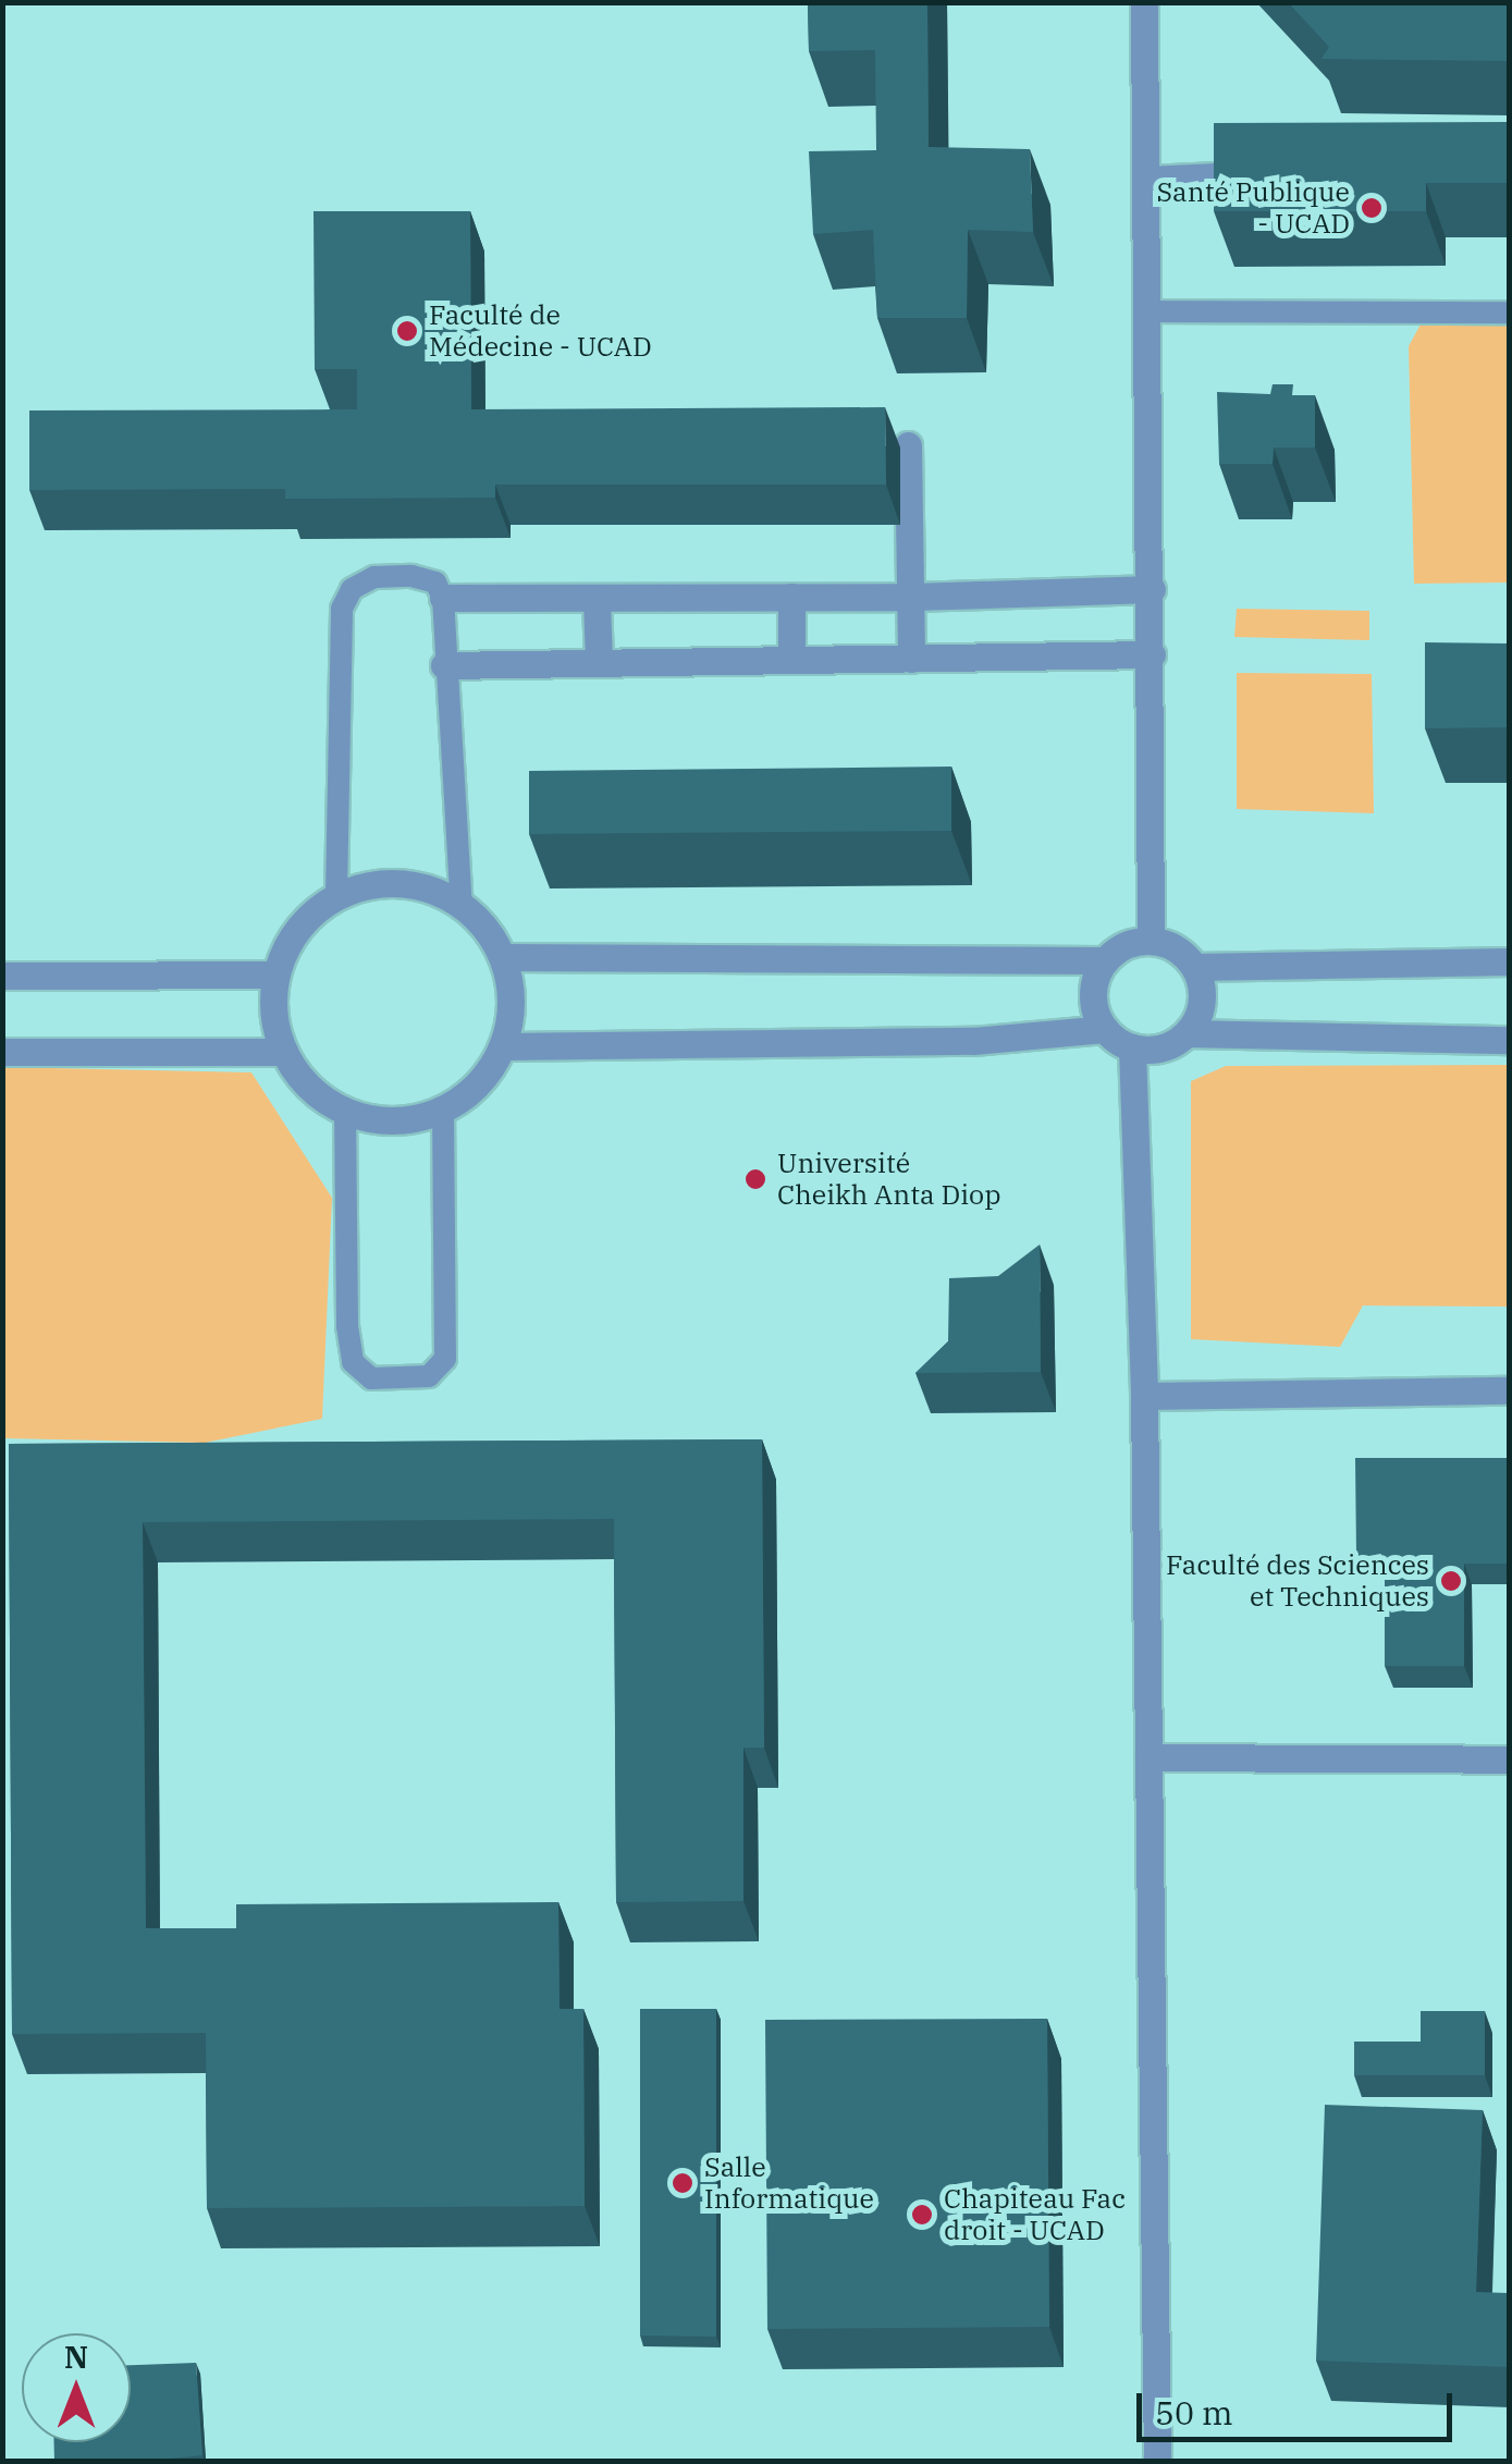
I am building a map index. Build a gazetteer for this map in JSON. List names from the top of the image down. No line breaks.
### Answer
{"places":["Santé Publique - UCAD","Faculté de Médecine - UCAD","Université Cheikh Anta Diop","Faculté des Sciences et Techniques","Salle Informatique","Chapiteau Fac droit - UCAD"],"scale_bar":"50 m","north":"top"}
